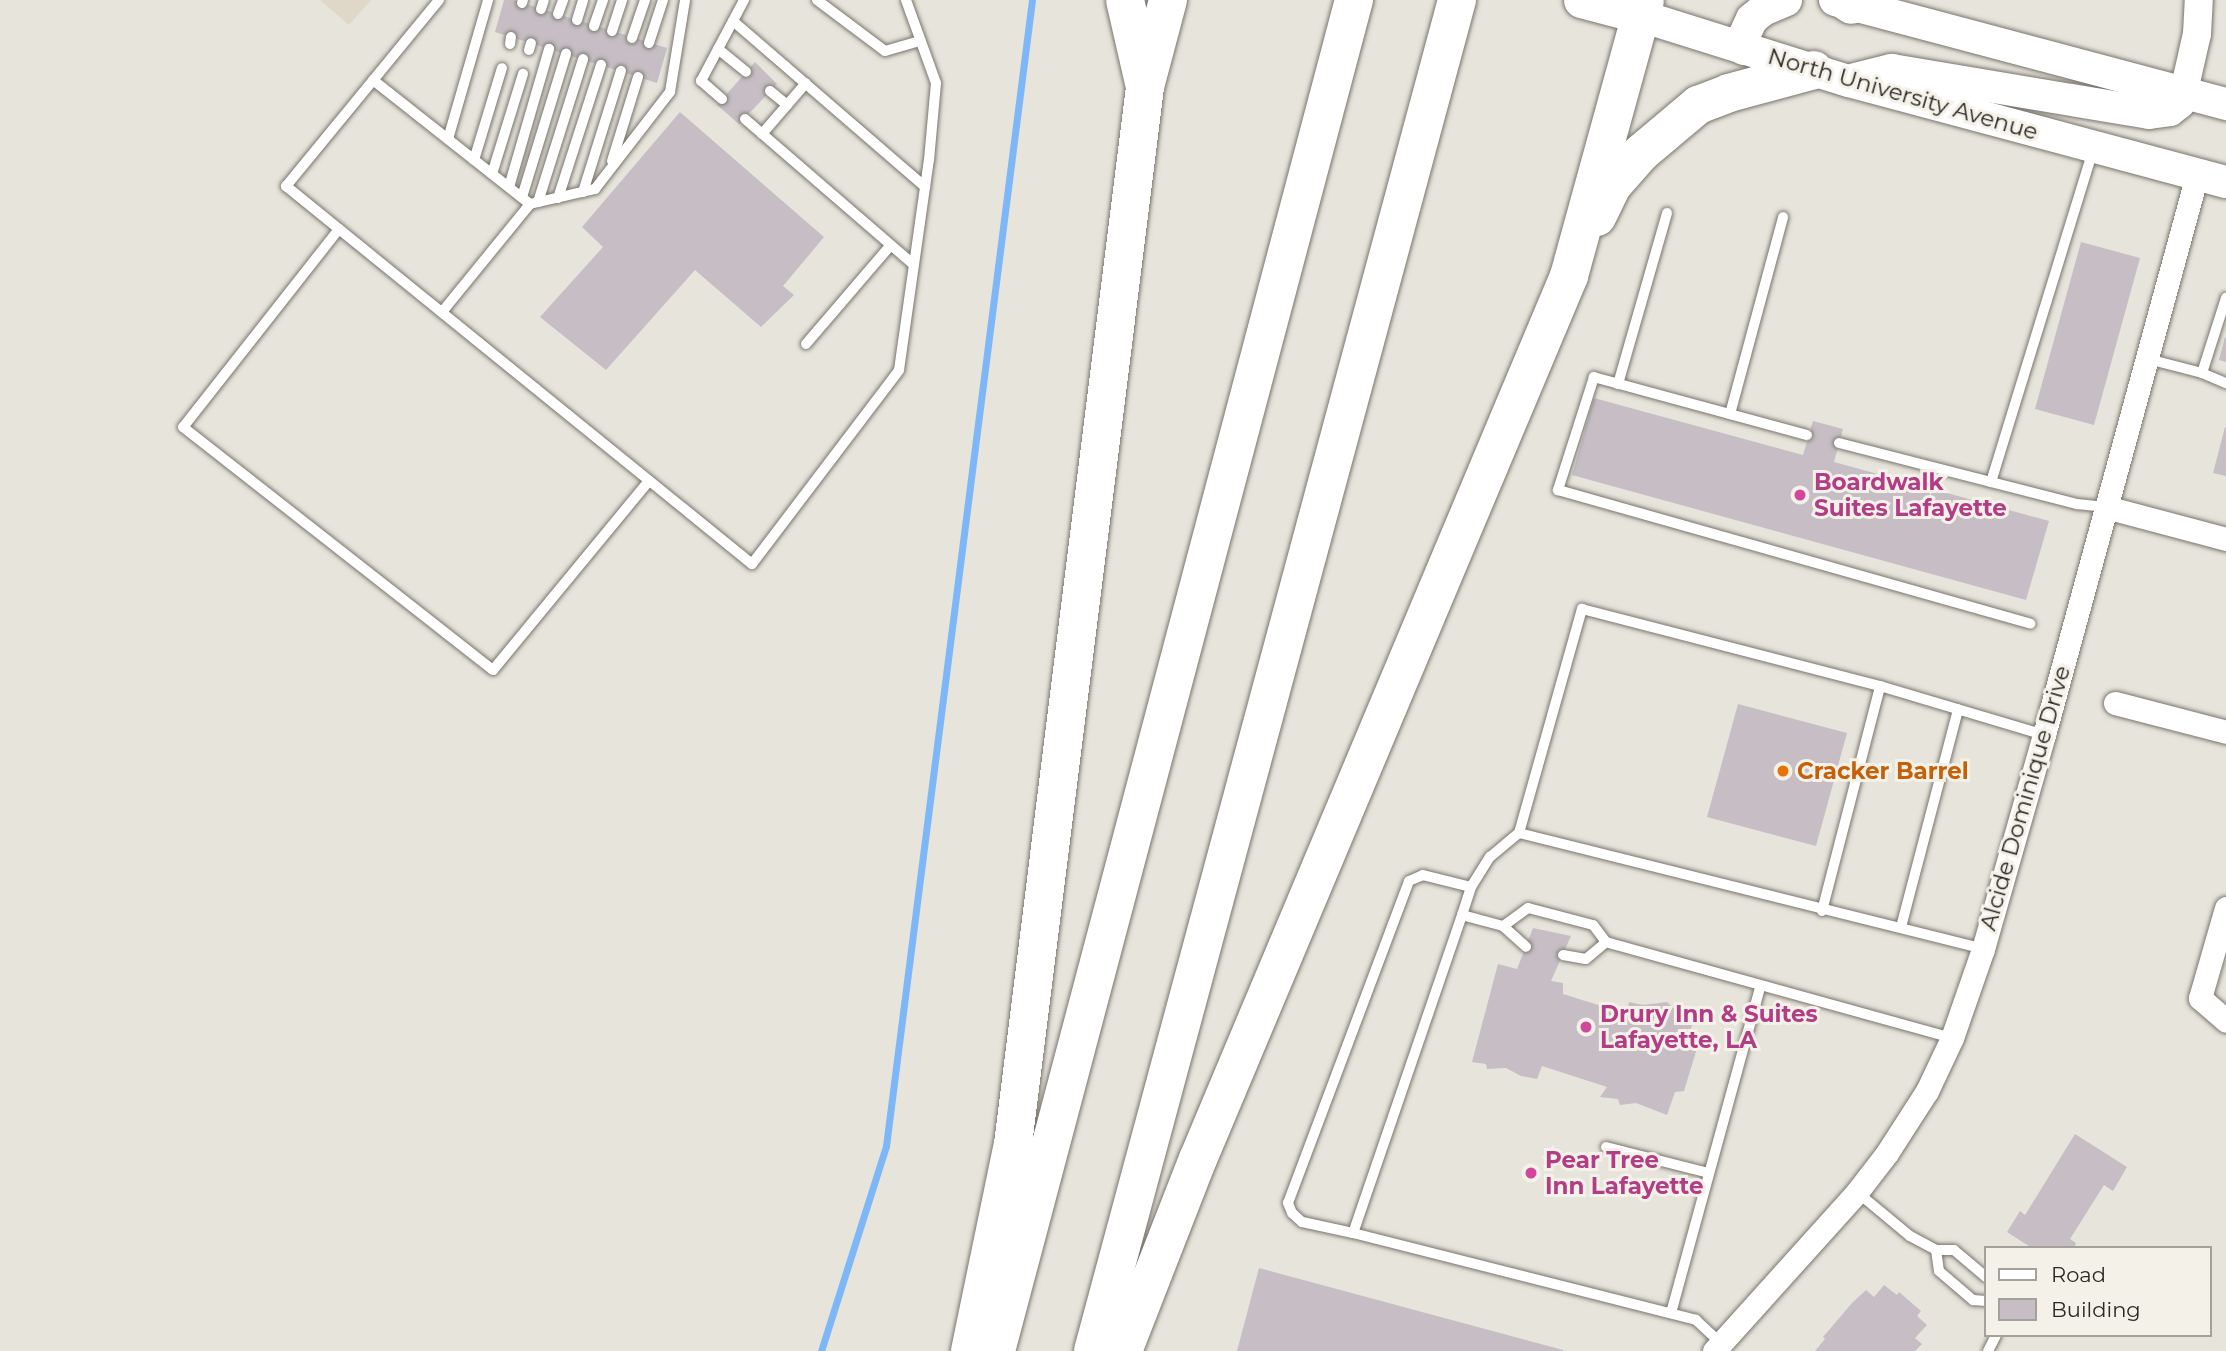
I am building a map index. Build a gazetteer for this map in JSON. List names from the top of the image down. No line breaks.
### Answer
{"streets":{"main road":["North University Avenue"],"street":["Alcide Dominique Drive"]},"crossings":[["North University Avenue","Alcide Dominique Drive"]],"places":["Boardwalk Suites Lafayette","Cracker Barrel","Drury Inn & Suites Lafayette, LA","Pear Tree Inn Lafayette"],"legend":["Road","Building"]}
